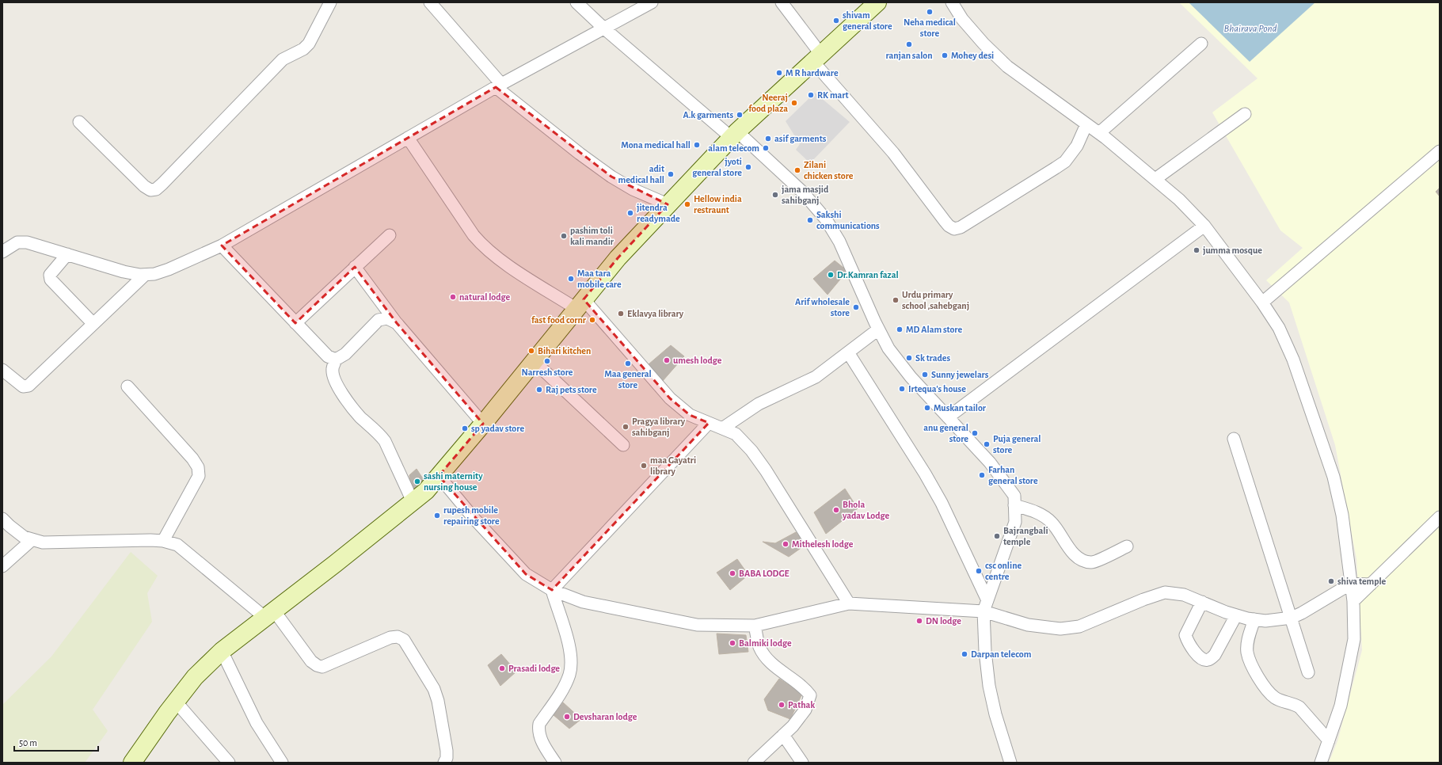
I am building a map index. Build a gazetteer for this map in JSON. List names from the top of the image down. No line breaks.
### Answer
{"water":["Bhairava Pond"],"places":["Neha medical store","shivam general store","ranjan salon","Mohey desi","M R hardware","RK mart","Neeraj food plaza","A.k garments","asif garments","Mona medical hall","alam telecom","jyoti general store","Zilani chicken store","adit medical hall","jama masjid sahibganj","Hellow india restraunt","jitendra readymade","Sakshi communications","pashim toli kali mandir","jumma mosque","Dr.Kamran fazal","Maa tara mobile care","natural lodge","Urdu primary school ,sahebganj","Arif wholesale store","Eklavya library","fast food cornr","MD Alam store","Bihari kitchen","Sk trades","umesh lodge","Narresh store","Maa general store","Sunny jewelars","Irtequa's house","Raj pets store","Muskan tailor","Pragya library sahibganj","sp yadav store","anu general store","Puja general store","maa Gayatri library","Farhan general store","sashi maternity nursing house","Bhola yadav Lodge","rupesh mobile repairing store","Bajrangbali temple","Mithelesh lodge","csc online centre","BABA LODGE","shiva temple","DN lodge","Balmiki lodge","Darpan telecom","Prasadi lodge","Pathak","Devsharan lodge"],"scale_bar":"50 m"}
